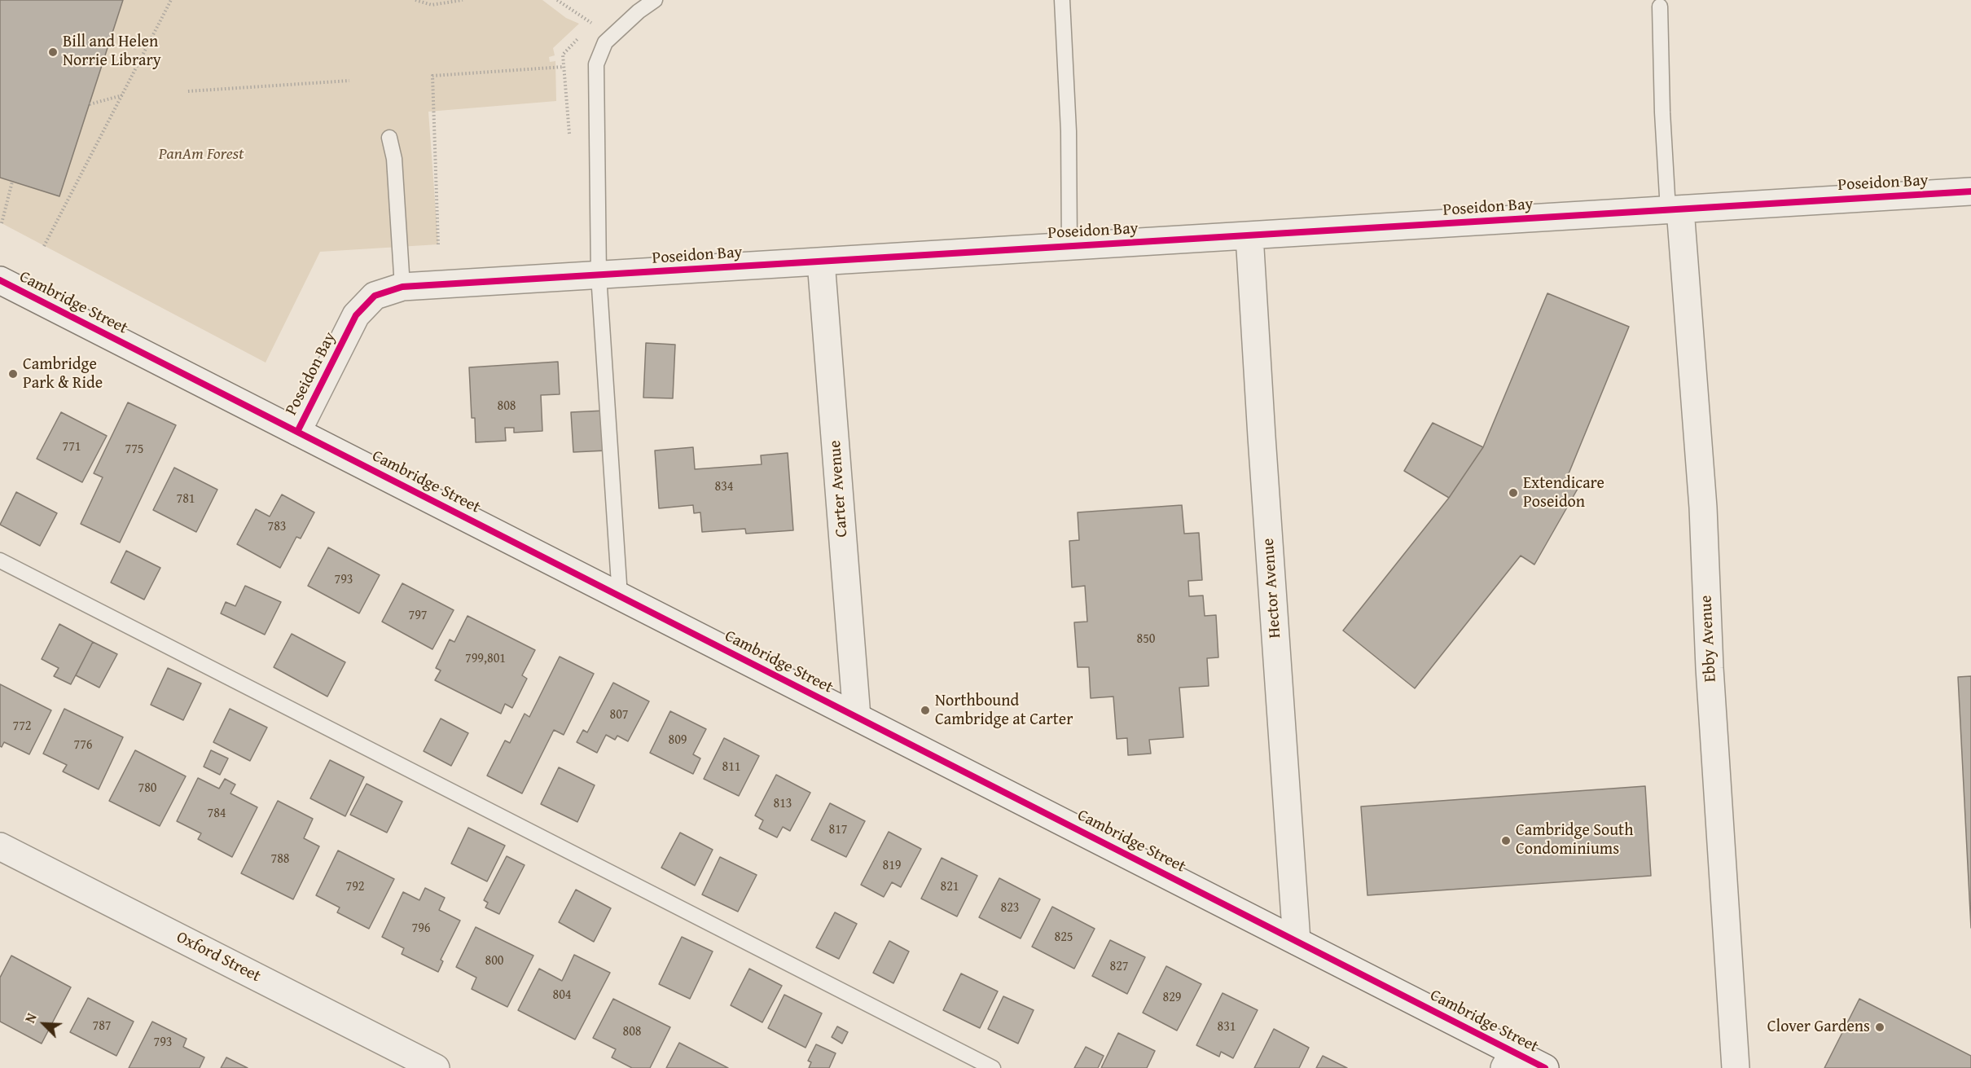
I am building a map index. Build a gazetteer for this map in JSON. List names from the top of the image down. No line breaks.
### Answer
{"streets":{"street":["Poseidon Bay","Cambridge Street","Carter Avenue","Hector Avenue","Ebby Avenue","Oxford Street"]},"crossings":[["Poseidon Bay","Cambridge Street"],["Poseidon Bay","Carter Avenue"],["Poseidon Bay","Hector Avenue"],["Poseidon Bay","Ebby Avenue"],["Cambridge Street","Carter Avenue"],["Cambridge Street","Hector Avenue"]],"parks":["PanAm Forest"],"places":["Bill and Helen Norrie Library","Cambridge Park & Ride","Extendicare Poseidon","Northbound Cambridge at Carter","Cambridge South Condominiums","Clover Gardens"],"house_numbers":["808","771","775","834","781","783","793","797","850","799,801","807","772","809","776","811","780","813","784","817","788","819","792","821","823","796","825","800","827","804","829","787","831","808","793"],"north":"top left"}
